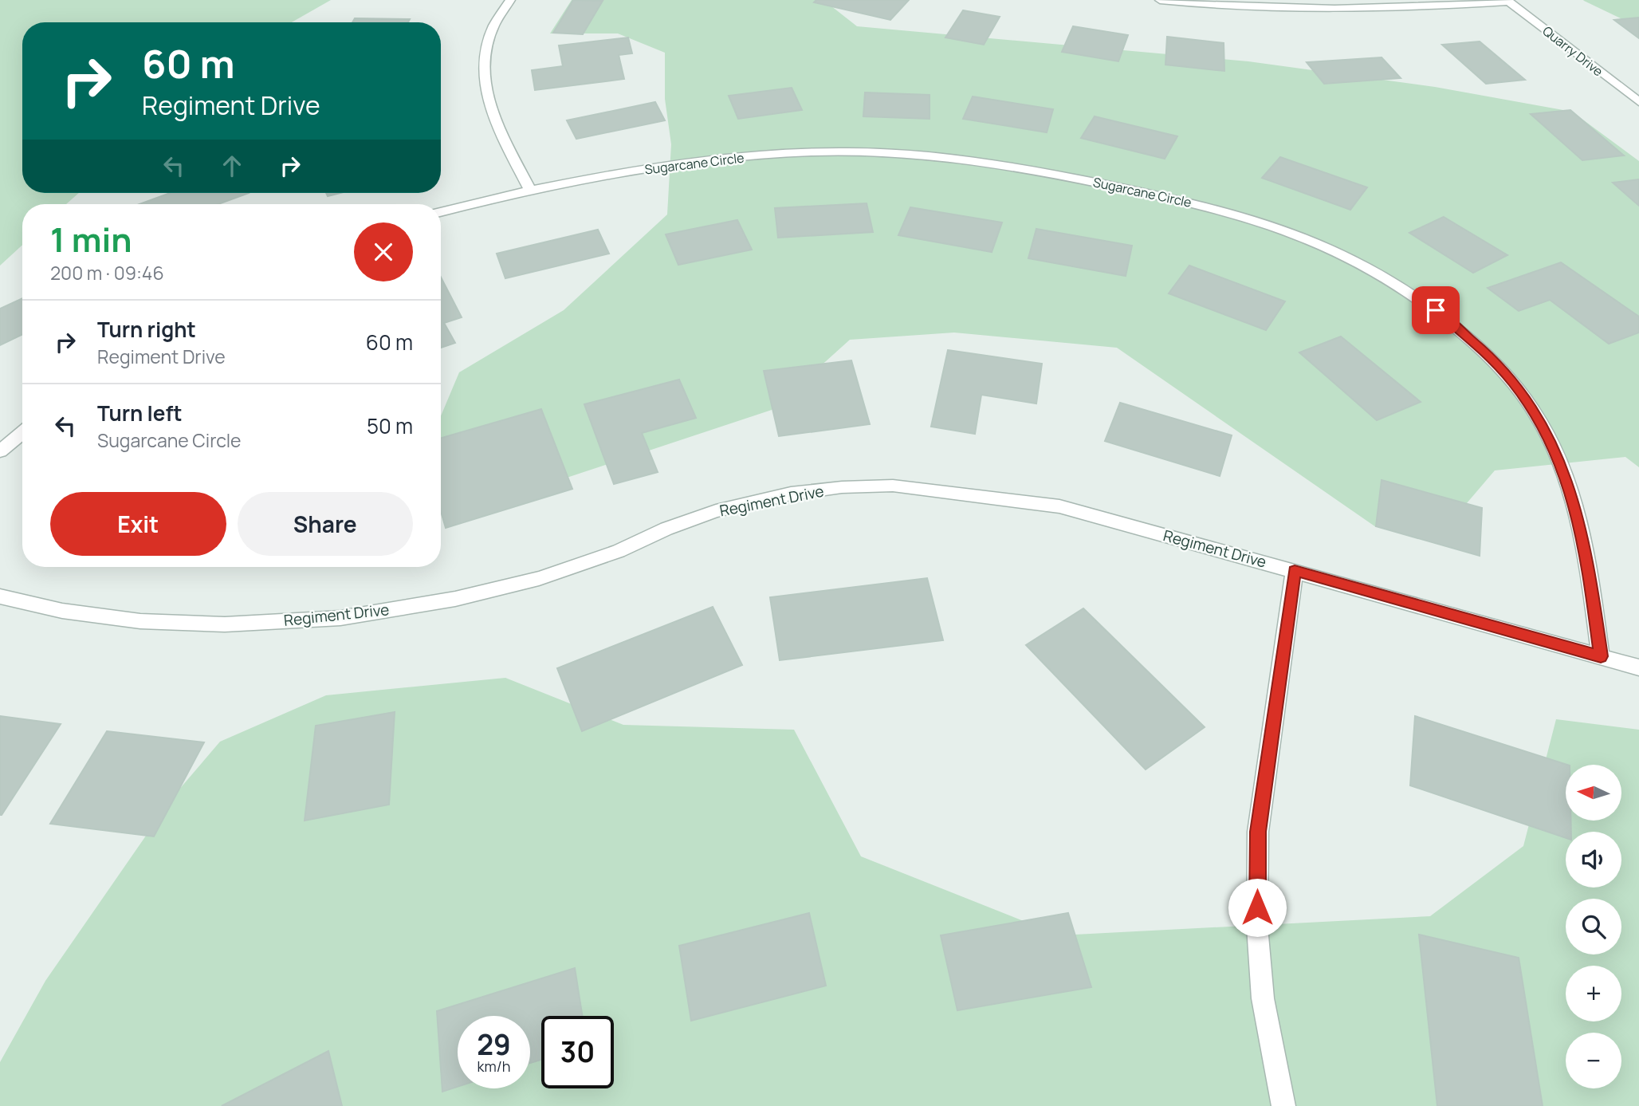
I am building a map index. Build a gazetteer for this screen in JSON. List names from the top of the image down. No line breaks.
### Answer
{"streets":{"street":["Quarry Drive","Sugarcane Circle","Regiment Drive"]},"crossings":[["Sugarcane Circle","Regiment Drive"]],"north":"left","page":{"turn":["60 m","Regiment Drive"],"heading":["1 min","200 m · 09:46"],"list":[{"name":"Turn right","note":"Regiment Drive","value":"60 m"},{"name":"Turn left","note":"Sugarcane Circle","value":"50 m"}],"buttons":["Exit","Share"],"map_buttons":["+","−"],"speed":"29 km/h","limit":"30"}}
